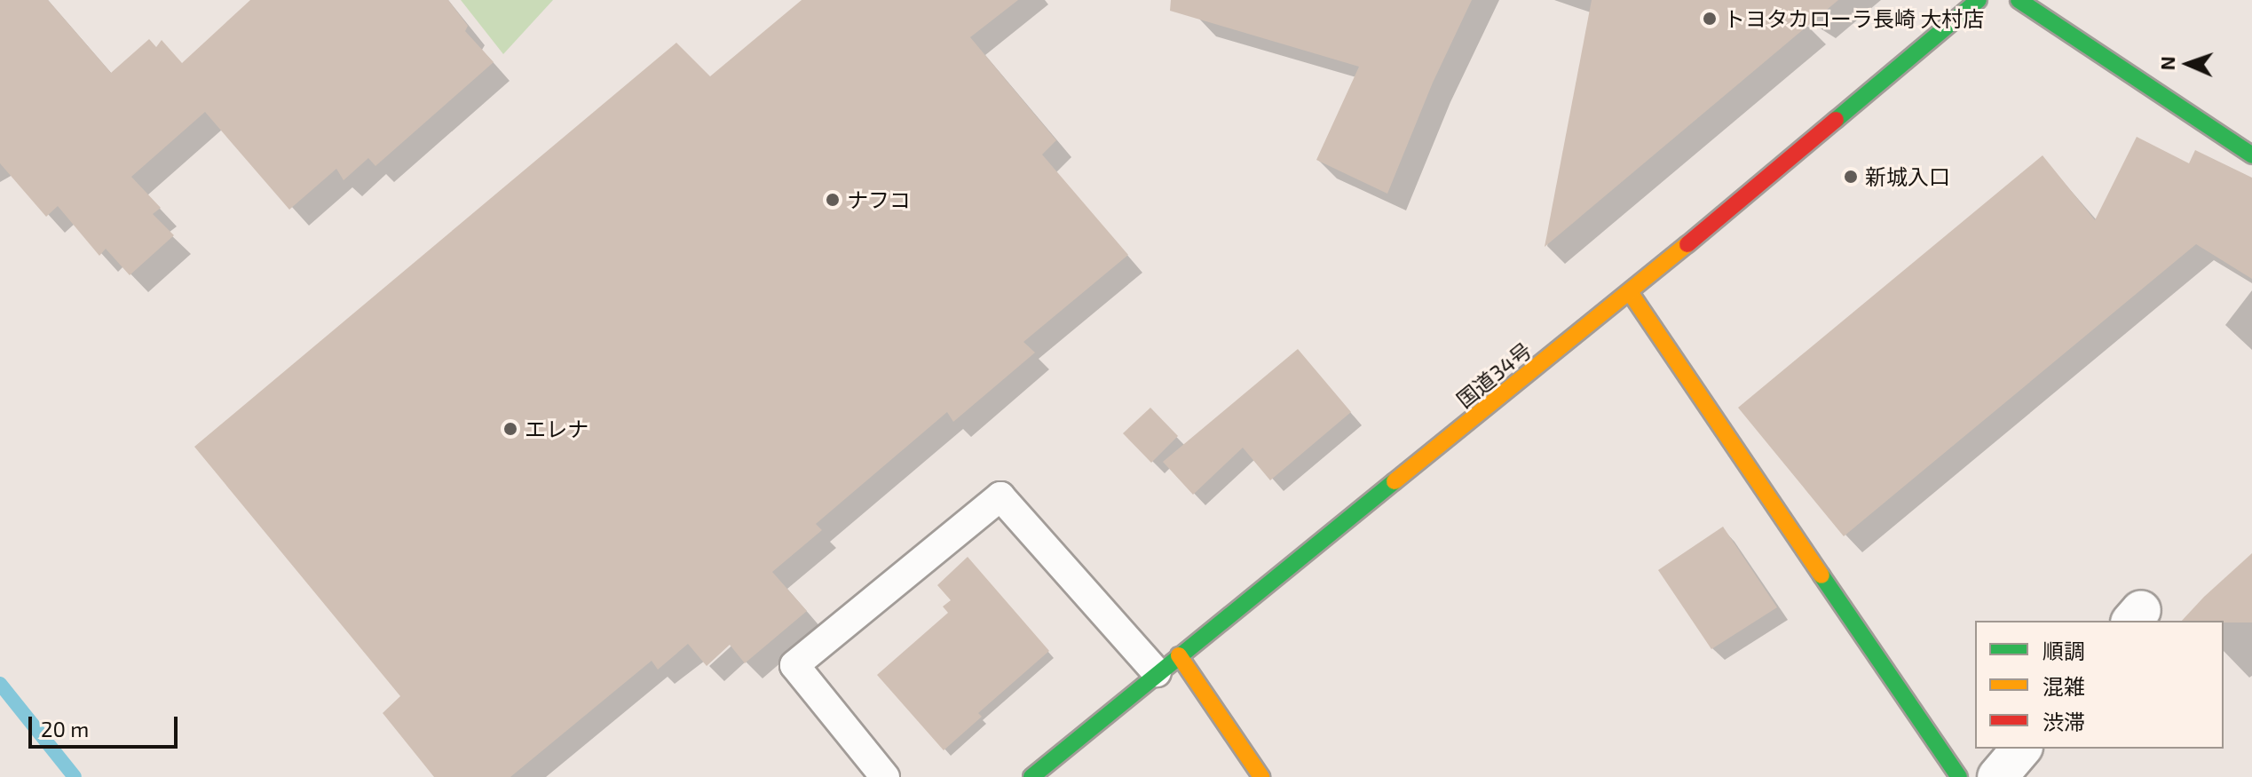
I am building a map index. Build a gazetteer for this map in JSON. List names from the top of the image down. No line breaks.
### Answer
{"streets":{"main road":["国道34号"]},"places":["トヨタカローラ長崎 大村店","新城入口","ナフコ","エレナ"],"legend":["順調","混雑","渋滞"],"scale_bar":"20 m","north":"left"}
